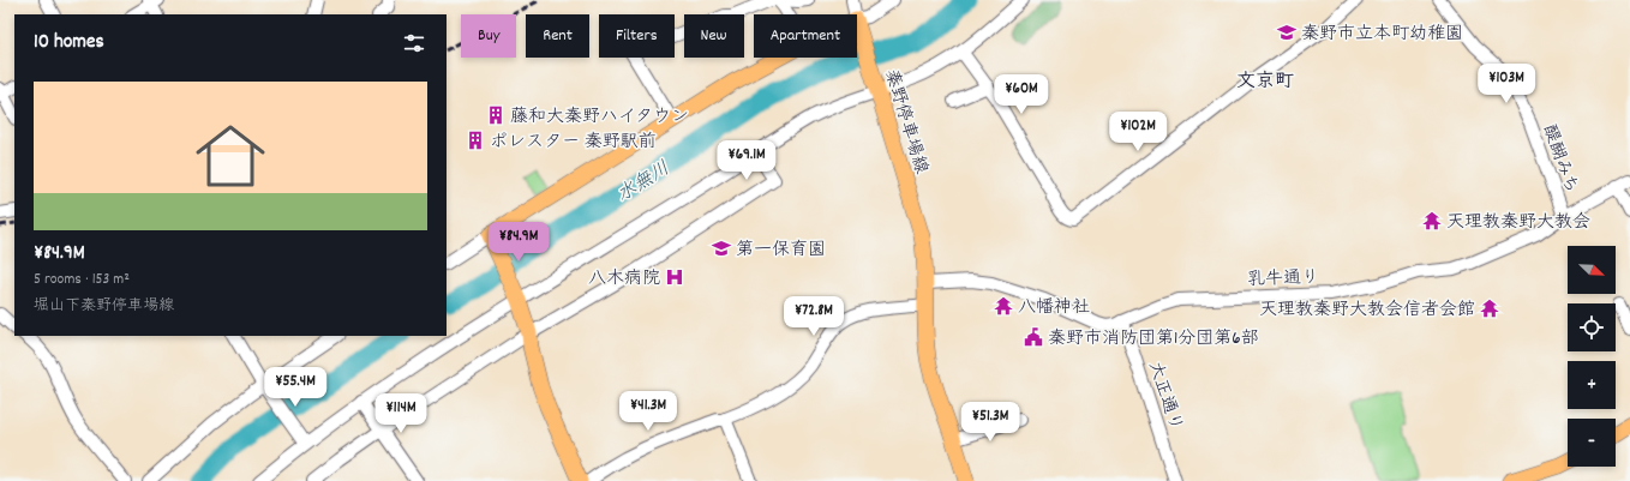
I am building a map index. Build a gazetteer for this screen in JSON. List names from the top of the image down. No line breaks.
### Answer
{"streets":{"main road":["秦野停車場線"],"street":["醍醐みち","乳牛通り","大正通り"]},"crossings":[["秦野停車場線","乳牛通り"],["醍醐みち","乳牛通り"],["乳牛通り","大正通り"]],"districts":["文京町"],"water":["水無川"],"places":{"school or university":["秦野市立本町幼稚園","第一保育園"],"building":["藤和大秦野ハイタウン","ポレスター 秦野駅前"],"temple":["天理教秦野大教会","八幡神社","天理教秦野大教会信者会館"],"hospital":["八木病院"],"public building":["秦野市消防団第1分団第6部"]},"north":"bottom right","page":{"chip":["Buy","Rent","Filters","New","Apartment"],"heading":"10 homes","price":["¥103M","¥60M","¥102M","¥69.1M","¥84.9M","¥72.8M","¥55.4M","¥41.3M","¥114M","¥51.3M"],"list":[{"name":"¥84.9M","note":"5 rooms · 153 m² · 堀山下秦野停車場線"}],"map_buttons":["+","−"]}}
